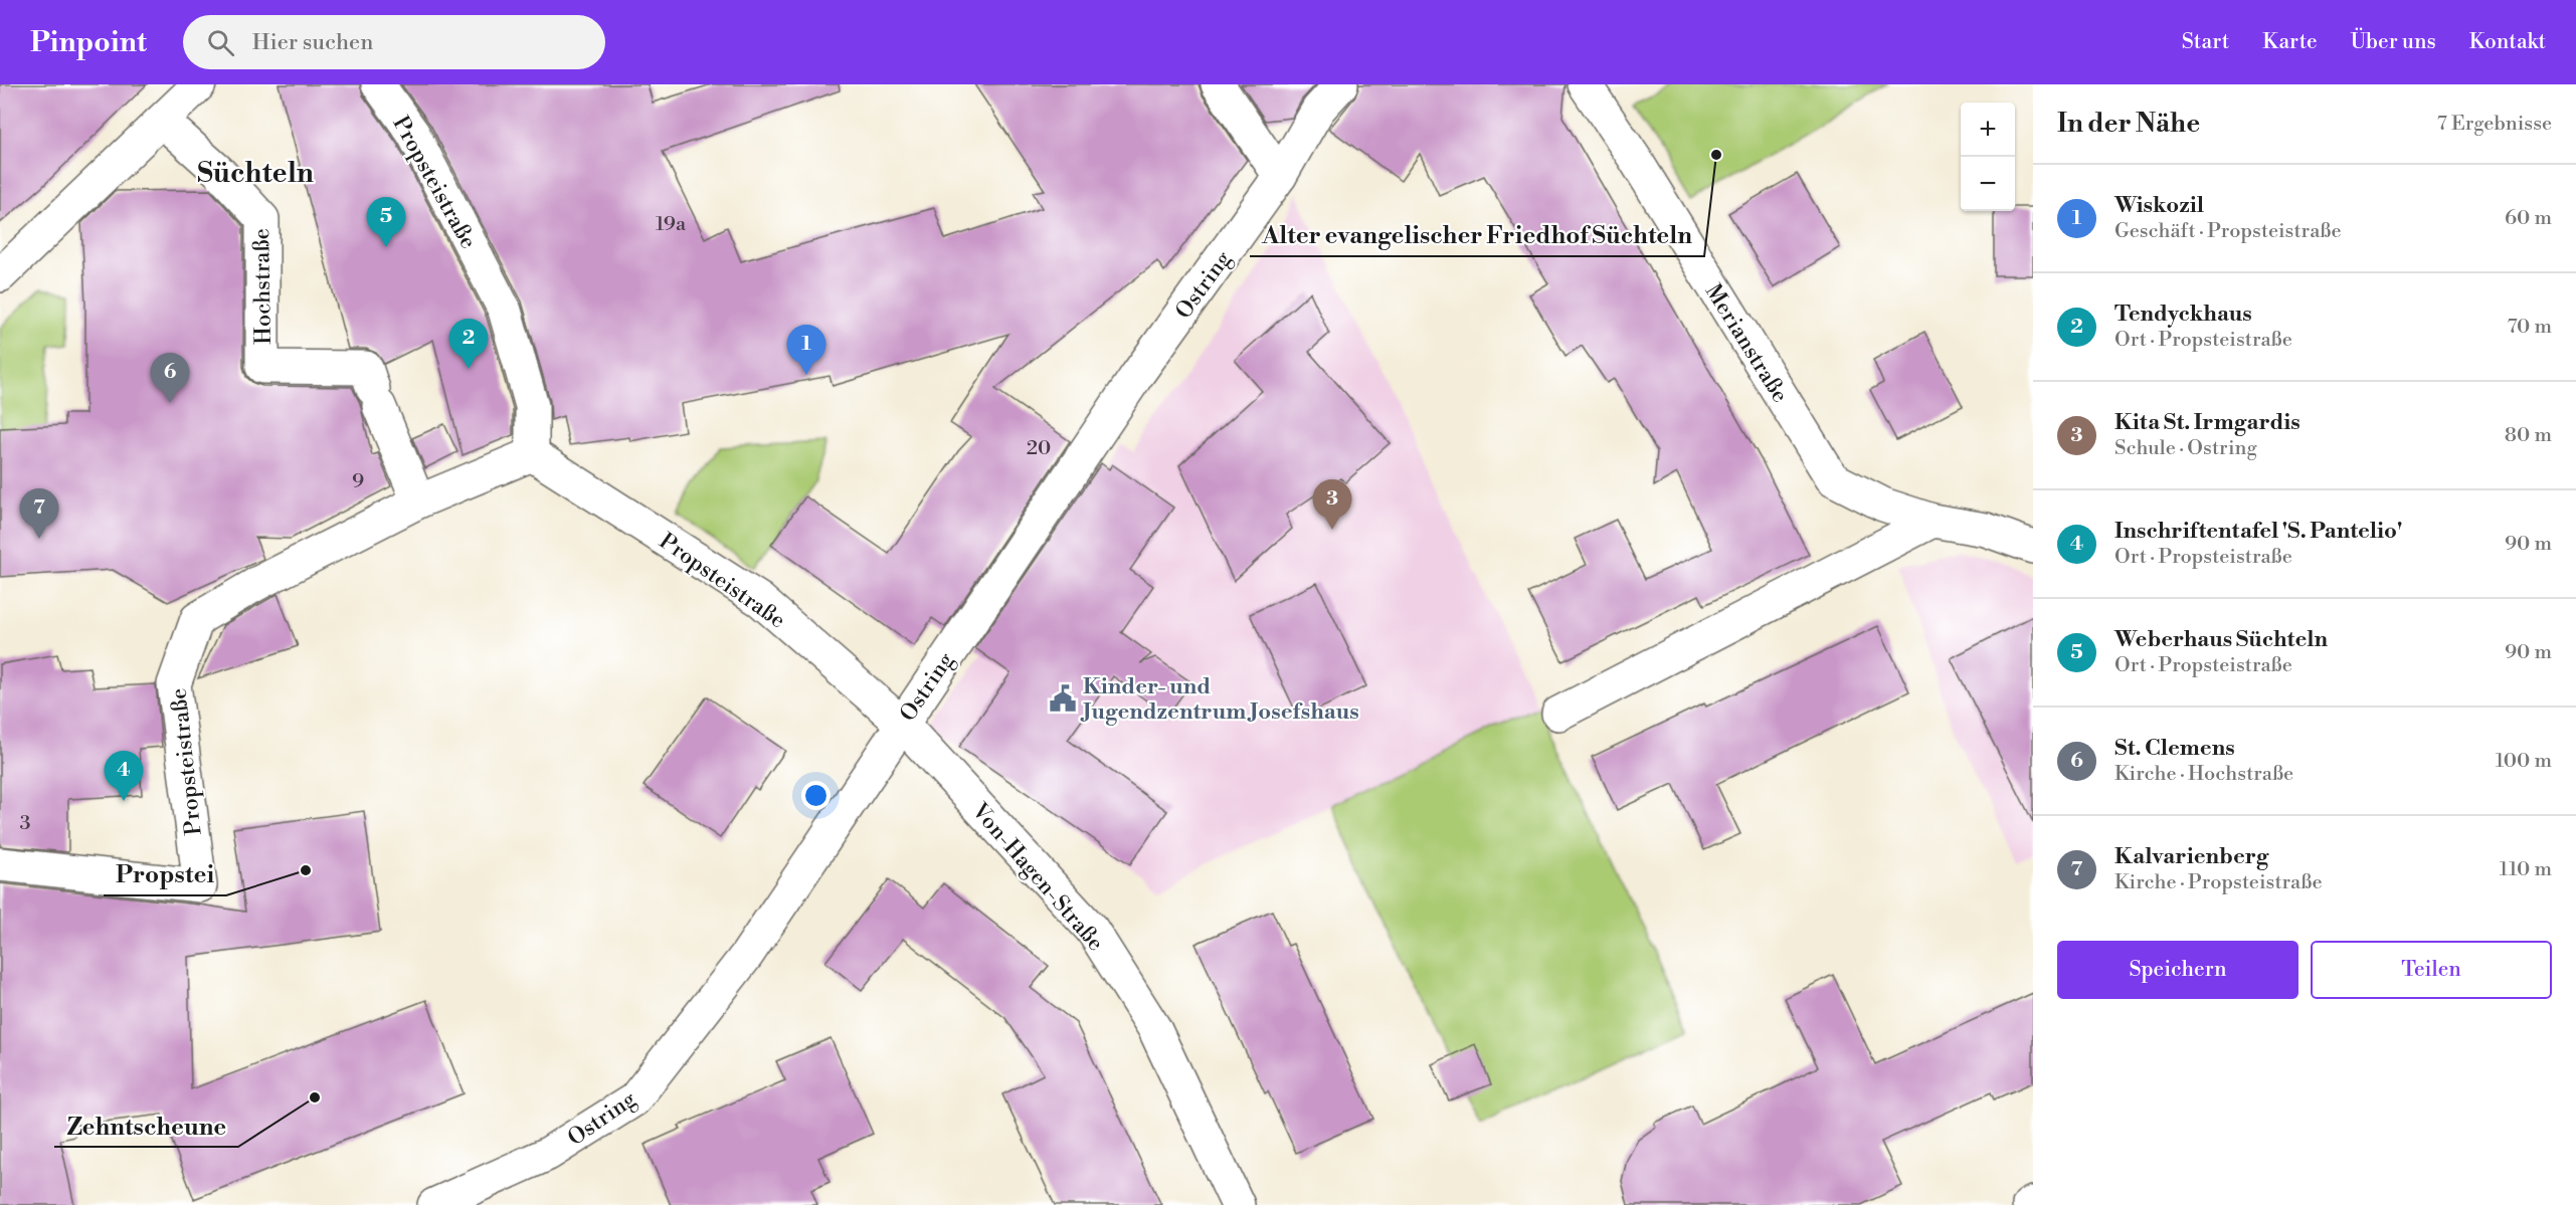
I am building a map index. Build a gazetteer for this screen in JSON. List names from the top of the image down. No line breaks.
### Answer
{"streets":{"street":["Propsteistraße","Ostring","Hochstraße","Merianstraße","Von-Hagen-Straße"]},"crossings":[["Propsteistraße","Ostring"],["Propsteistraße","Hochstraße"],["Propsteistraße","Von-Hagen-Straße"],["Ostring","Von-Hagen-Straße"]],"districts":["Süchteln"],"places":{"other":["Alter evangelischer Friedhof Süchteln","Propstei","Zehntscheune"],"public building":["Kinder- und Jugendzentrum Josefshaus"]},"house_numbers":["19a","20","9","3"],"page":{"header":"Pinpoint","search":"Hier suchen","nav":["Start","Karte","Über uns","Kontakt"],"heading":["In der Nähe","7 Ergebnisse"],"map_buttons":["+","−"],"list":[{"mark":"1","name":"Wiskozil","note":"Geschäft · Propsteistraße","value":"60 m"},{"mark":"2","name":"Tendyckhaus","note":"Ort · Propsteistraße","value":"70 m"},{"mark":"3","name":"Kita St. Irmgardis","note":"Schule · Ostring","value":"80 m"},{"mark":"4","name":"Inschriftentafel 'S. Pantelio'","note":"Ort · Propsteistraße","value":"90 m"},{"mark":"5","name":"Weberhaus Süchteln","note":"Ort · Propsteistraße","value":"90 m"},{"mark":"6","name":"St. Clemens","note":"Kirche · Hochstraße","value":"100 m"},{"mark":"7","name":"Kalvarienberg","note":"Kirche · Propsteistraße","value":"110 m"}],"pins":["5","2","1","6","3","7","4"],"buttons":["Speichern","Teilen"]}}
